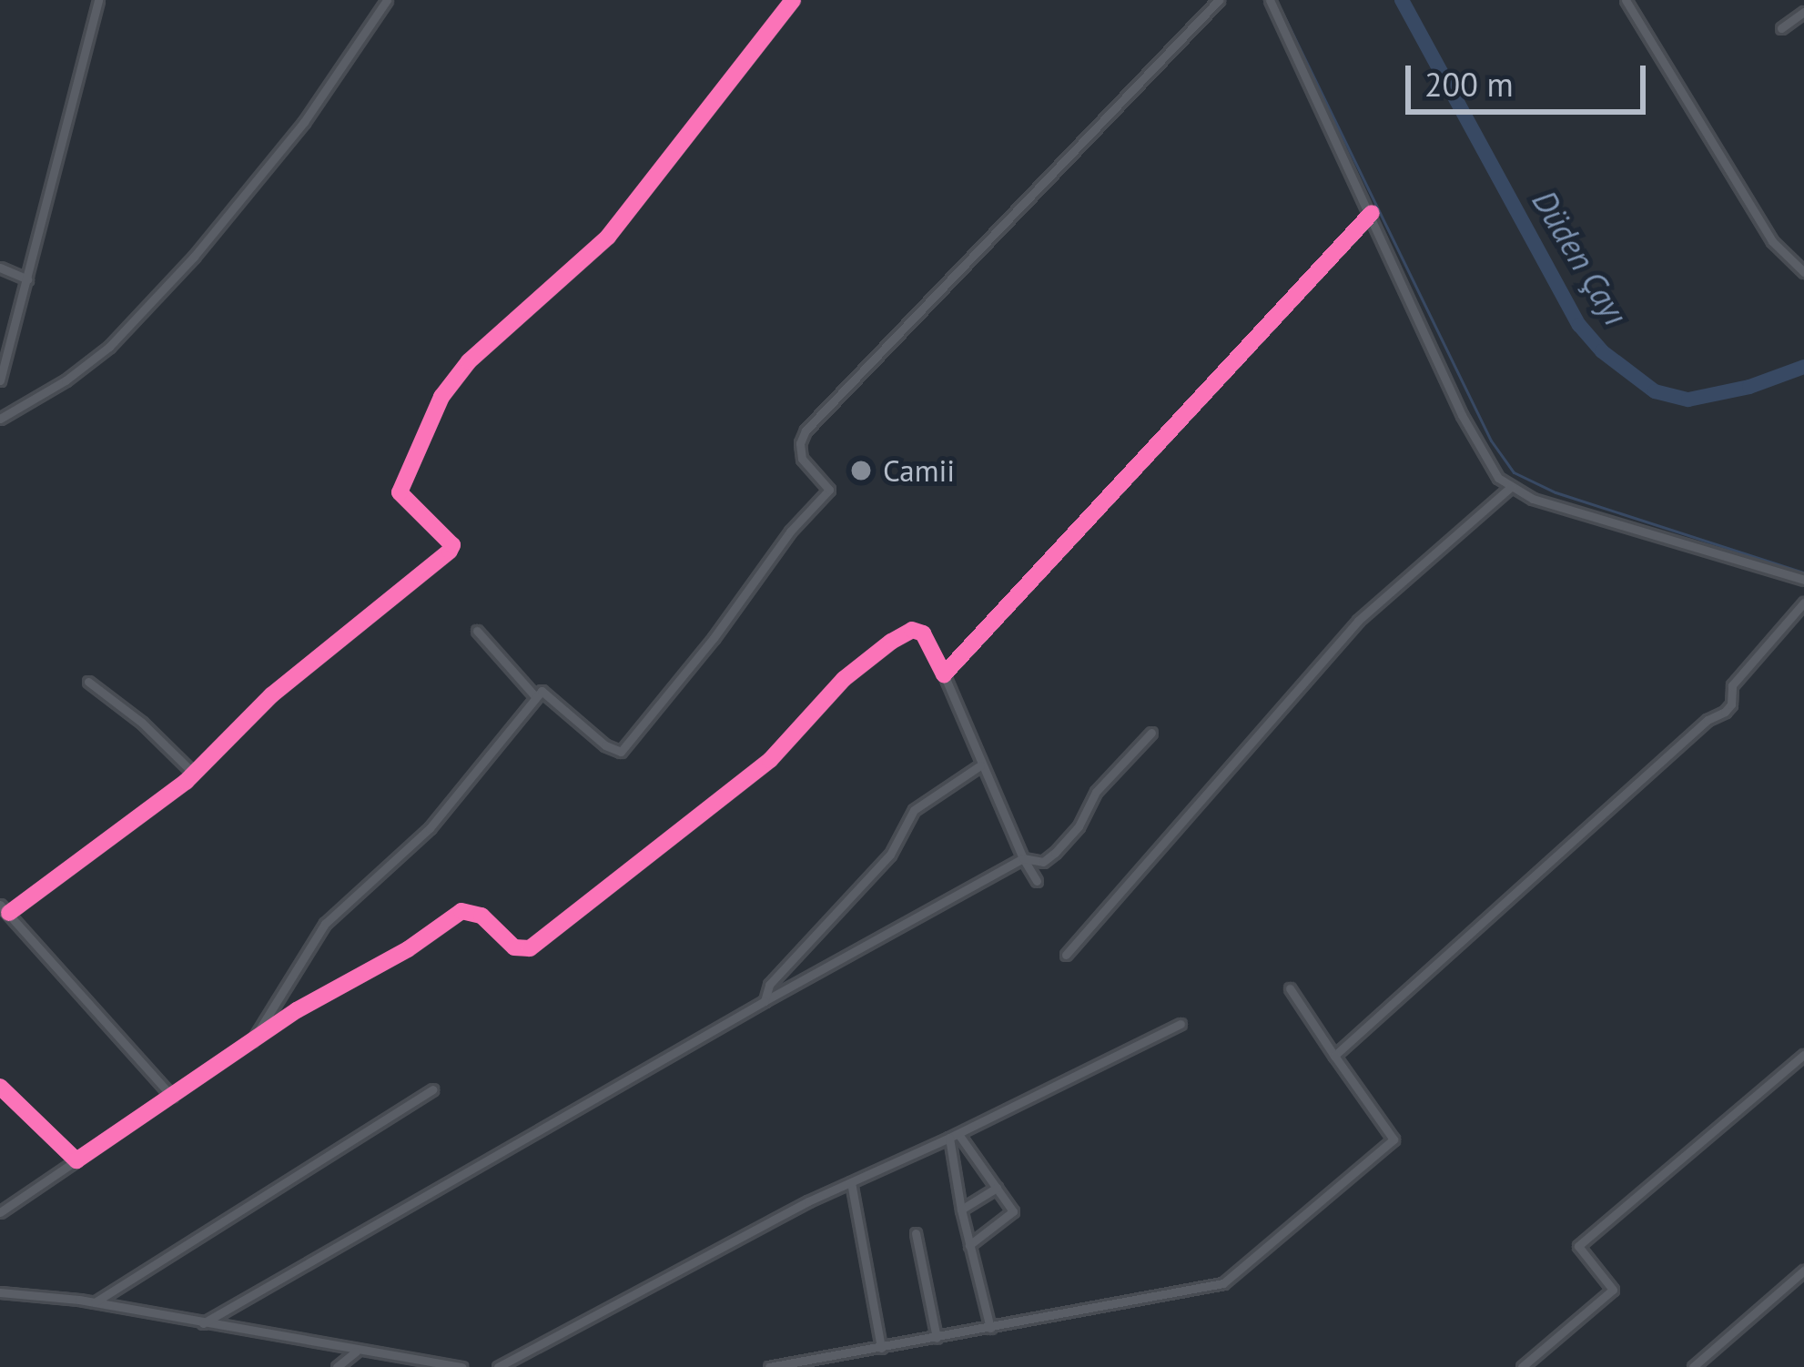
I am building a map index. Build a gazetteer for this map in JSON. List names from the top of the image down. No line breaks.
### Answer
{"water":["Düden Çayı"],"places":["Camii"],"scale_bar":"200 m"}
